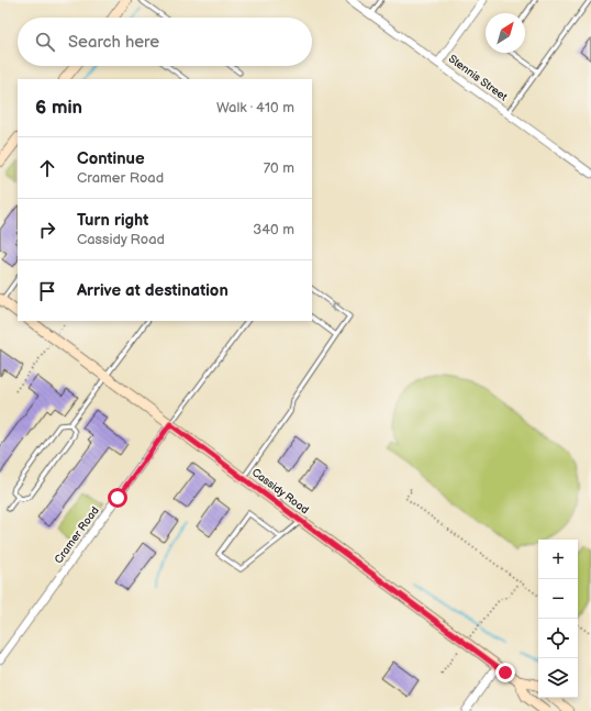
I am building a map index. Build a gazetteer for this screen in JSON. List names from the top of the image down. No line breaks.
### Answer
{"streets":{"street":["Stennis Street","Cassidy Road","Cramer Road"]},"crossings":[["Cassidy Road","Cramer Road"]],"north":"top right","page":{"search":"Search here","heading":["6 min","Walk · 410 m"],"list":[["Continue","Cramer Road","70 m"],["Turn right","Cassidy Road","340 m"],"Arrive at destination"],"map_buttons":["+","−"]}}
